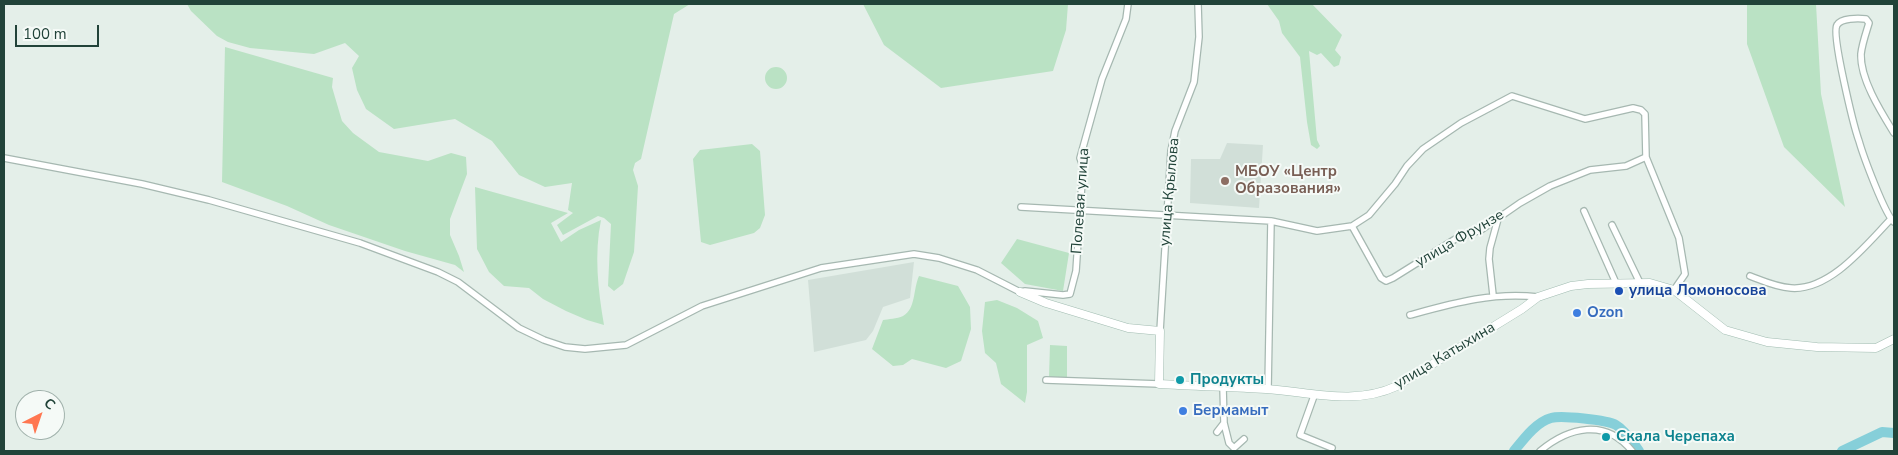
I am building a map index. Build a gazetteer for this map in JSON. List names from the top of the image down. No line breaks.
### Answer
{"streets":{"street":["улица Крылова","Полевая улица","улица Фрунзе","улица Катыхина"]},"crossings":[["улица Крылова","улица Катыхина"]],"places":["МБОУ «Центр Образования»","улица Ломоносова","Ozon","Продукты","Бермамыт","Скала Черепаха"],"scale_bar":"100 m","north":"top right"}
